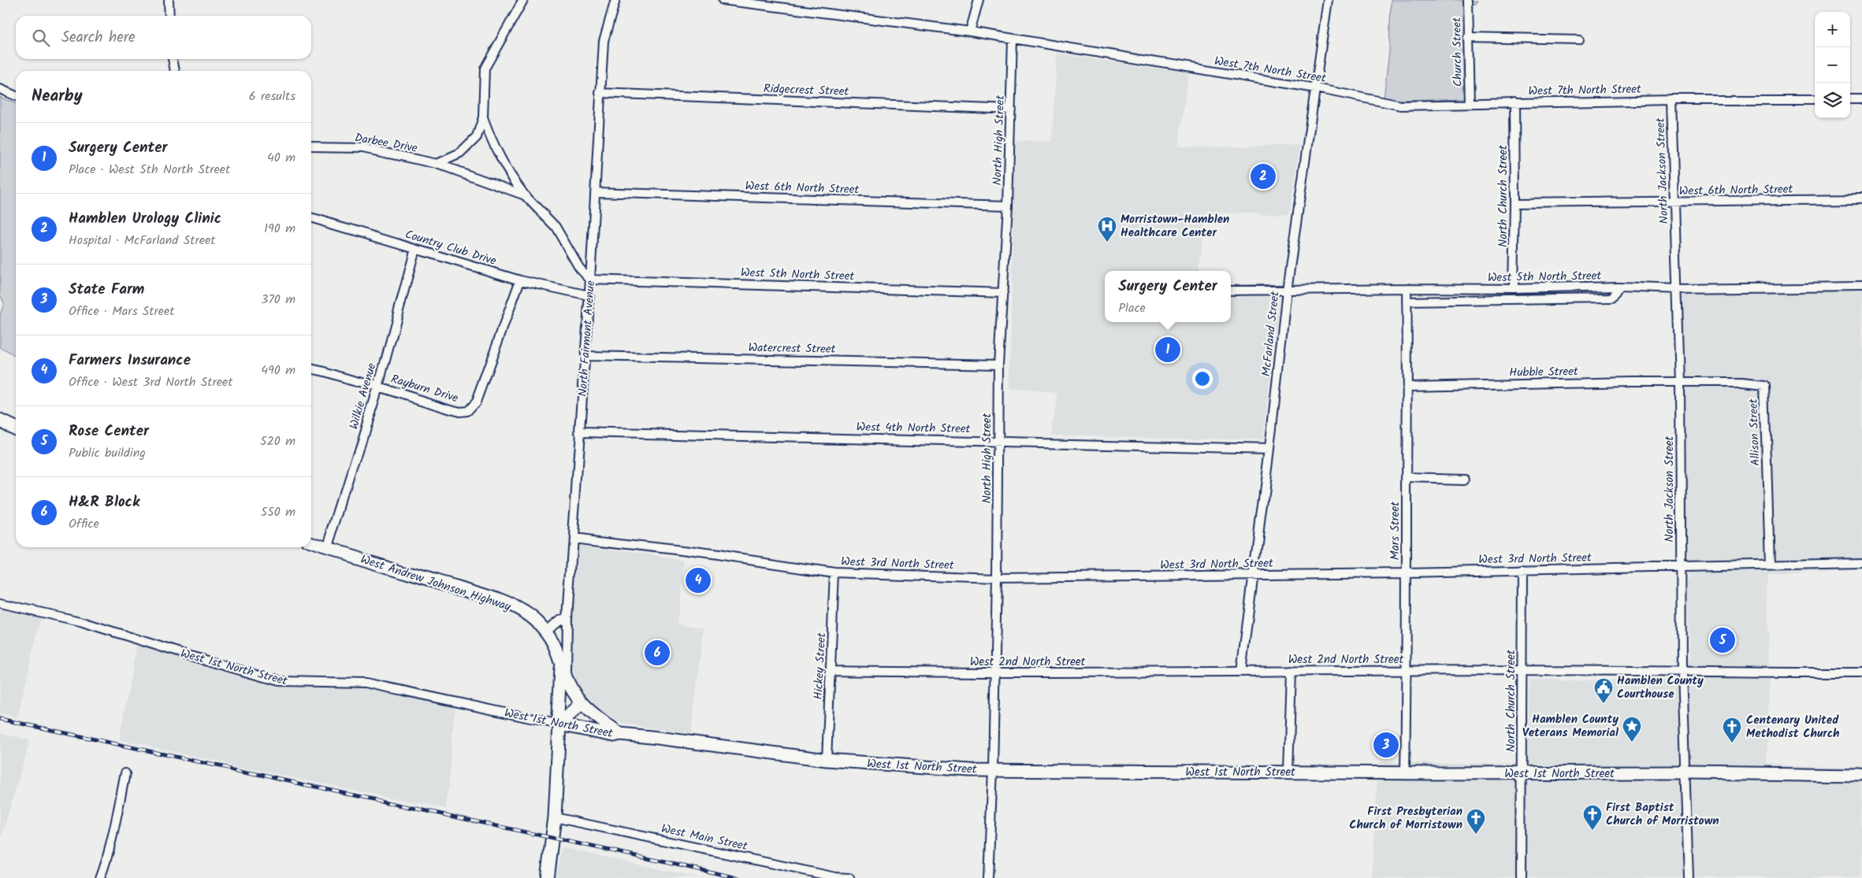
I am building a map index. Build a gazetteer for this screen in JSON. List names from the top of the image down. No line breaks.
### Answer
{"streets":{"main road":["West Andrew Johnson Highway","West 1st North Street"],"street":["Church Street","West 7th North Street","Ridgecrest Street","North High Street","Darbee Drive","North Jackson Street","West 6th North Street","North Church Street","Country Club Drive","West 5th North Street","McFarland Street","North Fairmont Avenue","Watercrest Street","Hubble Street","Rayburn Drive","Wilkie Avenue","West 4th North Street","Allison Street","Mars Street","West 3rd North Street","West 2nd North Street","Hickey Street","West Main Street"]},"crossings":[["Church Street","West 7th North Street"],["West 7th North Street","North High Street"],["West 7th North Street","North Jackson Street"],["West 7th North Street","North Church Street"],["West 7th North Street","McFarland Street"],["Ridgecrest Street","North High Street"],["Ridgecrest Street","North Fairmont Avenue"],["North High Street","West 6th North Street"],["North High Street","West 5th North Street"],["North High Street","Watercrest Street"],["North High Street","West 4th North Street"],["North High Street","West 3rd North Street"],["North High Street","West 2nd North Street"],["North High Street","West 1st North Street"],["Darbee Drive","West 5th North Street"],["Darbee Drive","North Fairmont Avenue"],["North Jackson Street","West 6th North Street"],["North Jackson Street","West 5th North Street"],["North Jackson Street","Hubble Street"],["North Jackson Street","Allison Street"],["North Jackson Street","West 3rd North Street"],["North Jackson Street","West 2nd North Street"],["North Jackson Street","West 1st North Street"],["West 6th North Street","North Church Street"],["West 6th North Street","North Fairmont Avenue"],["North Church Street","West 5th North Street"],["North Church Street","West 3rd North Street"],["North Church Street","West 2nd North Street"],["North Church Street","West 1st North Street"],["Country Club Drive","North Fairmont Avenue"],["Country Club Drive","Rayburn Drive"],["Country Club Drive","Wilkie Avenue"],["West 5th North Street","McFarland Street"],["West 5th North Street","North Fairmont Avenue"],["West 5th North Street","Mars Street"],["McFarland Street","West 4th North Street"],["McFarland Street","West 3rd North Street"],["McFarland Street","West 2nd North Street"],["North Fairmont Avenue","Watercrest Street"],["North Fairmont Avenue","West 4th North Street"],["North Fairmont Avenue","West 3rd North Street"],["North Fairmont Avenue","West Andrew Johnson Highway"],["Hubble Street","Allison Street"],["Hubble Street","Mars Street"],["Rayburn Drive","Wilkie Avenue"],["Wilkie Avenue","West Andrew Johnson Highway"],["Allison Street","West 3rd North Street"],["Mars Street","West 3rd North Street"],["Mars Street","West 2nd North Street"],["Mars Street","West 1st North Street"],["West 3rd North Street","Hickey Street"],["West Andrew Johnson Highway","West 1st North Street"],["West 2nd North Street","Hickey Street"],["Hickey Street","West 1st North Street"]],"places":{"hospital":["Morristown-Hamblen Healthcare Center"],"public building":["Hamblen County Courthouse"],"place":["Hamblen County Veterans Memorial"],"church":["Centenary United Methodist Church","First Baptist Church of Morristown","First Presbyterian Church of Morristown"]},"page":{"map_buttons":["+","−"],"search":"Search here","heading":["Nearby","6 results"],"list":[{"mark":"1","name":"Surgery Center","note":"Place · West 5th North Street","value":"40 m"},{"mark":"2","name":"Hamblen Urology Clinic","note":"Hospital · McFarland Street","value":"190 m"},{"mark":"3","name":"State Farm","note":"Office · Mars Street","value":"370 m"},{"mark":"4","name":"Farmers Insurance","note":"Office · West 3rd North Street","value":"490 m"},{"mark":"5","name":"Rose Center","note":"Public building","value":"520 m"},{"mark":"6","name":"H&R Block","note":"Office","value":"550 m"}],"pins":["2","1","4","5","6","3"],"popup":["Surgery Center","Place"]}}
